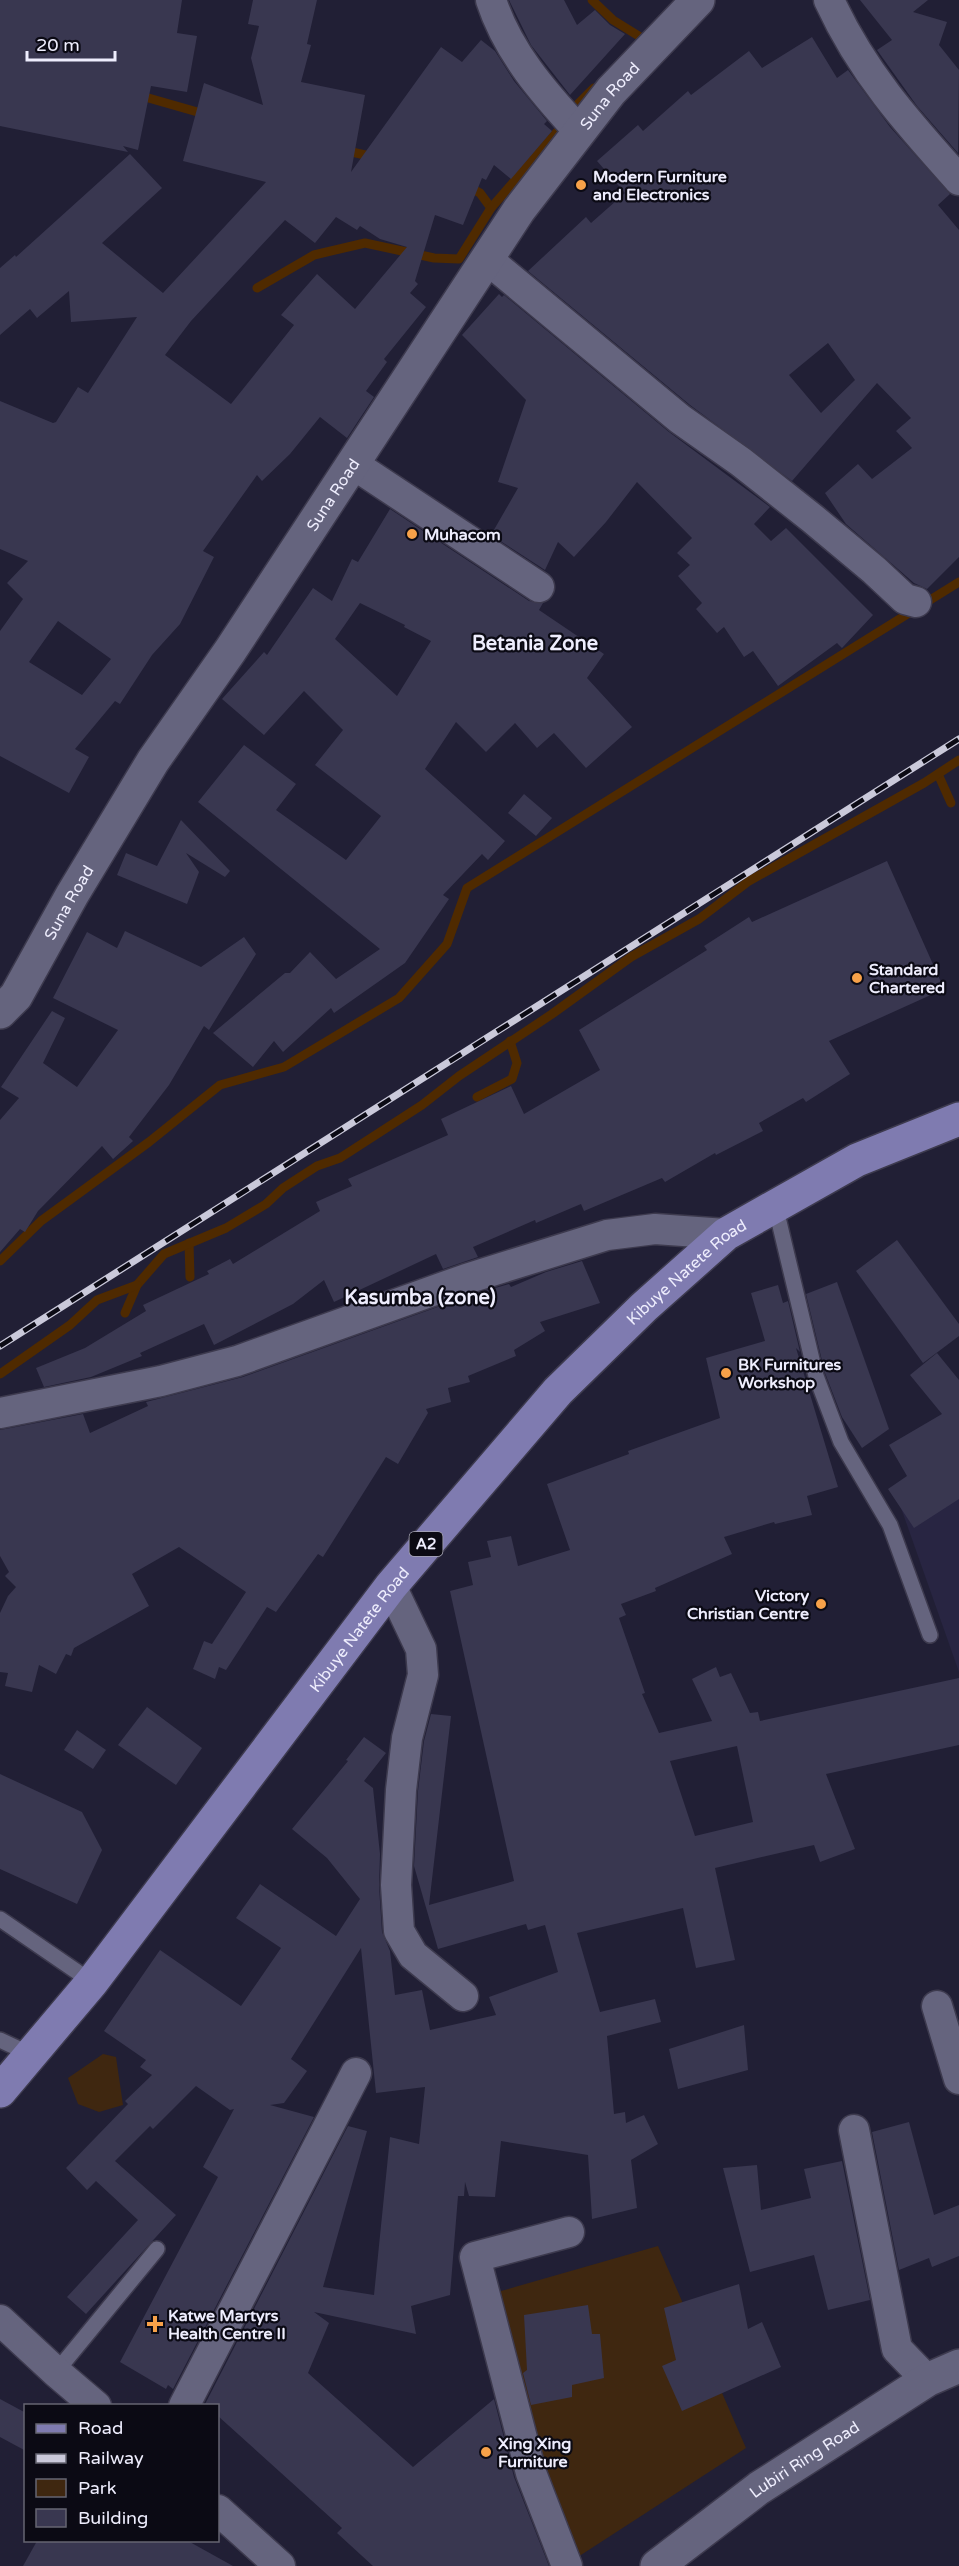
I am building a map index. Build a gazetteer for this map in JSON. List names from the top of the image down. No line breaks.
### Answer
{"streets":{"main road":["Kibuye Natete Road","A2"],"street":["Suna Road","Lubiri Ring Road"]},"districts":["Betania Zone","Kasumba (zone)"],"places":{"other":["Modern Furniture and Electronics","Muhacom","Standard Chartered","BK Furnitures Workshop","Victory Christian Centre","Xing Xing Furniture"],"health":["Katwe Martyrs Health Centre II"]},"legend":["Road","Railway","Park","Building"],"scale_bar":"20 m"}
